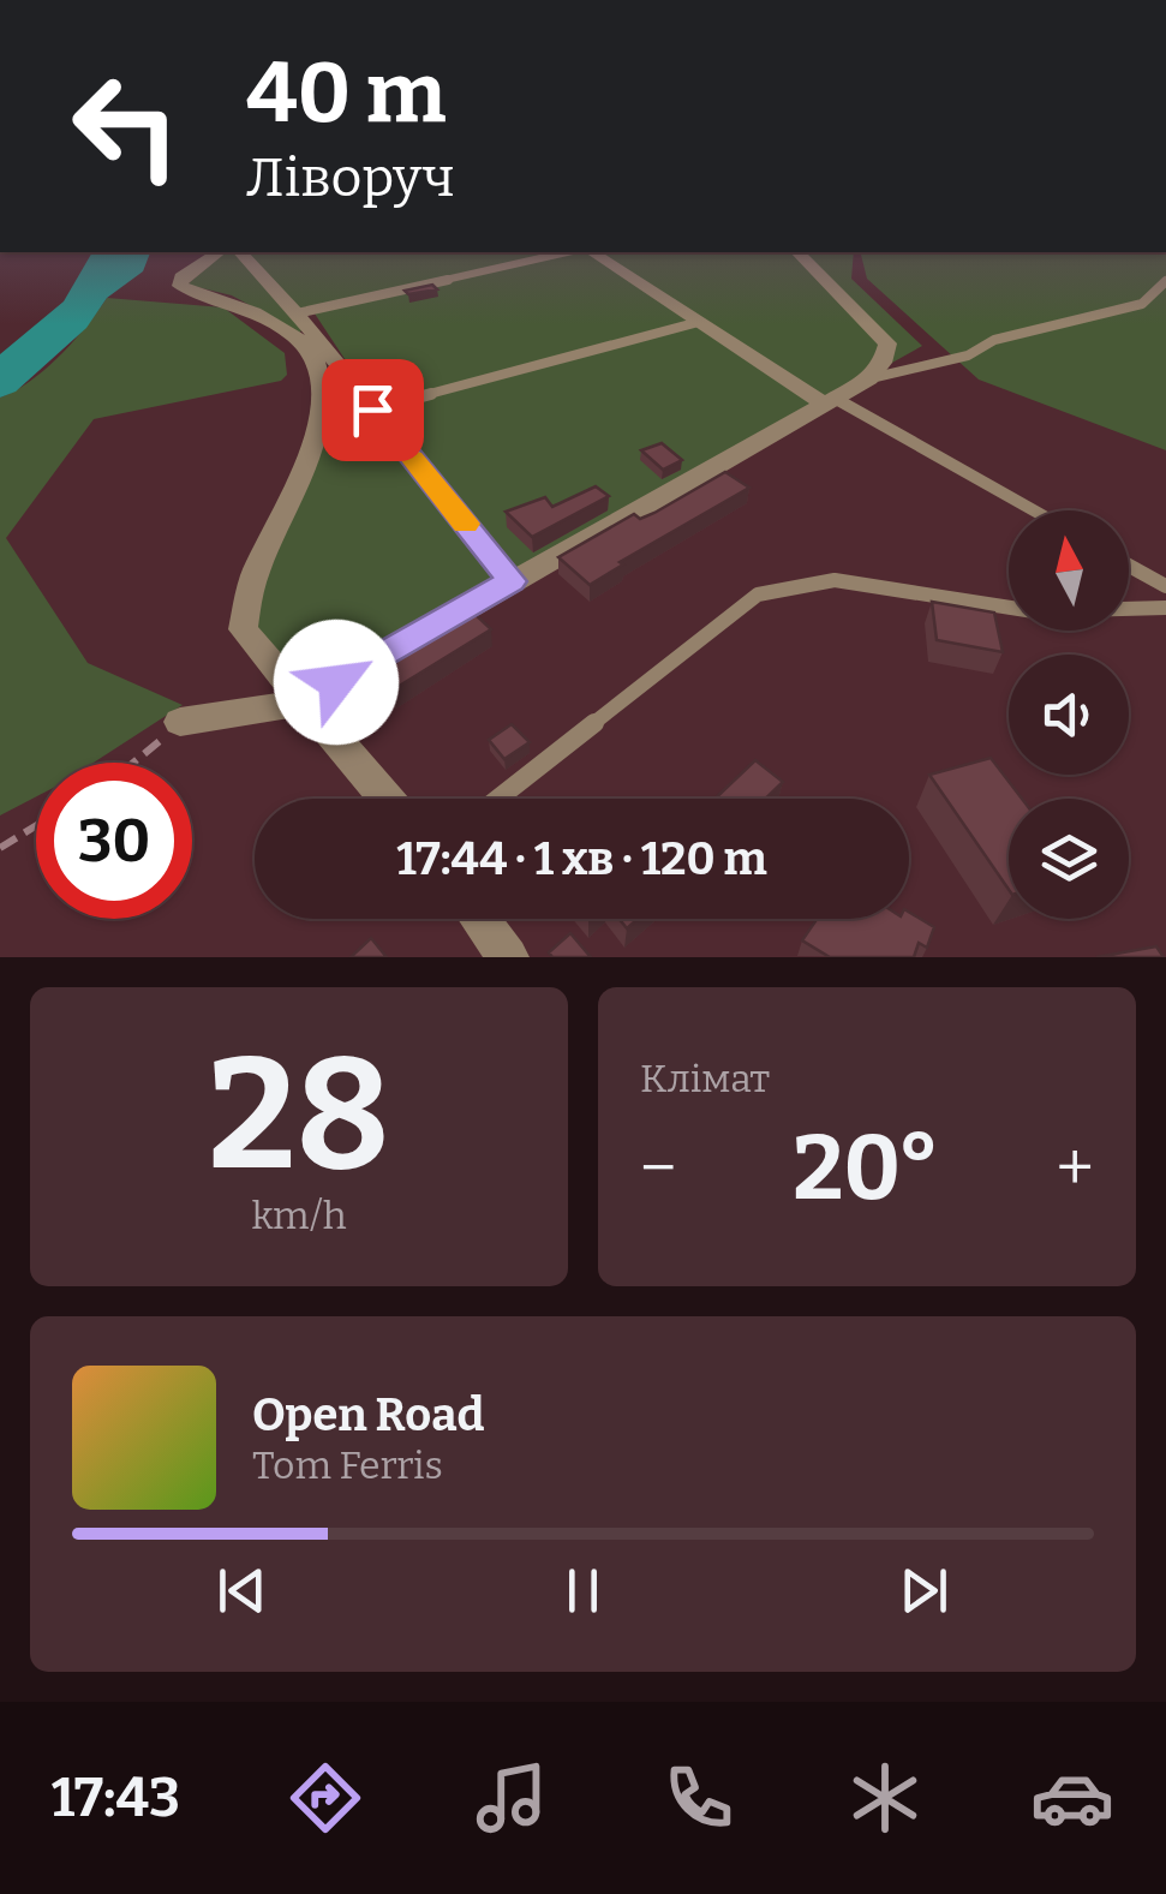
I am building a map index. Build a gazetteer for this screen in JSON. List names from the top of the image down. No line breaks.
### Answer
{"north":"top","page":{"turn":["40 m","Ліворуч"],"limit":"30","trip":"17:44 · 1 хв · 120 m","tile":[["28","km/h"],"Клімат"],"heat":["−","20°","+"],"song":["Open Road","Tom Ferris"],"tabs":"17:43"}}
